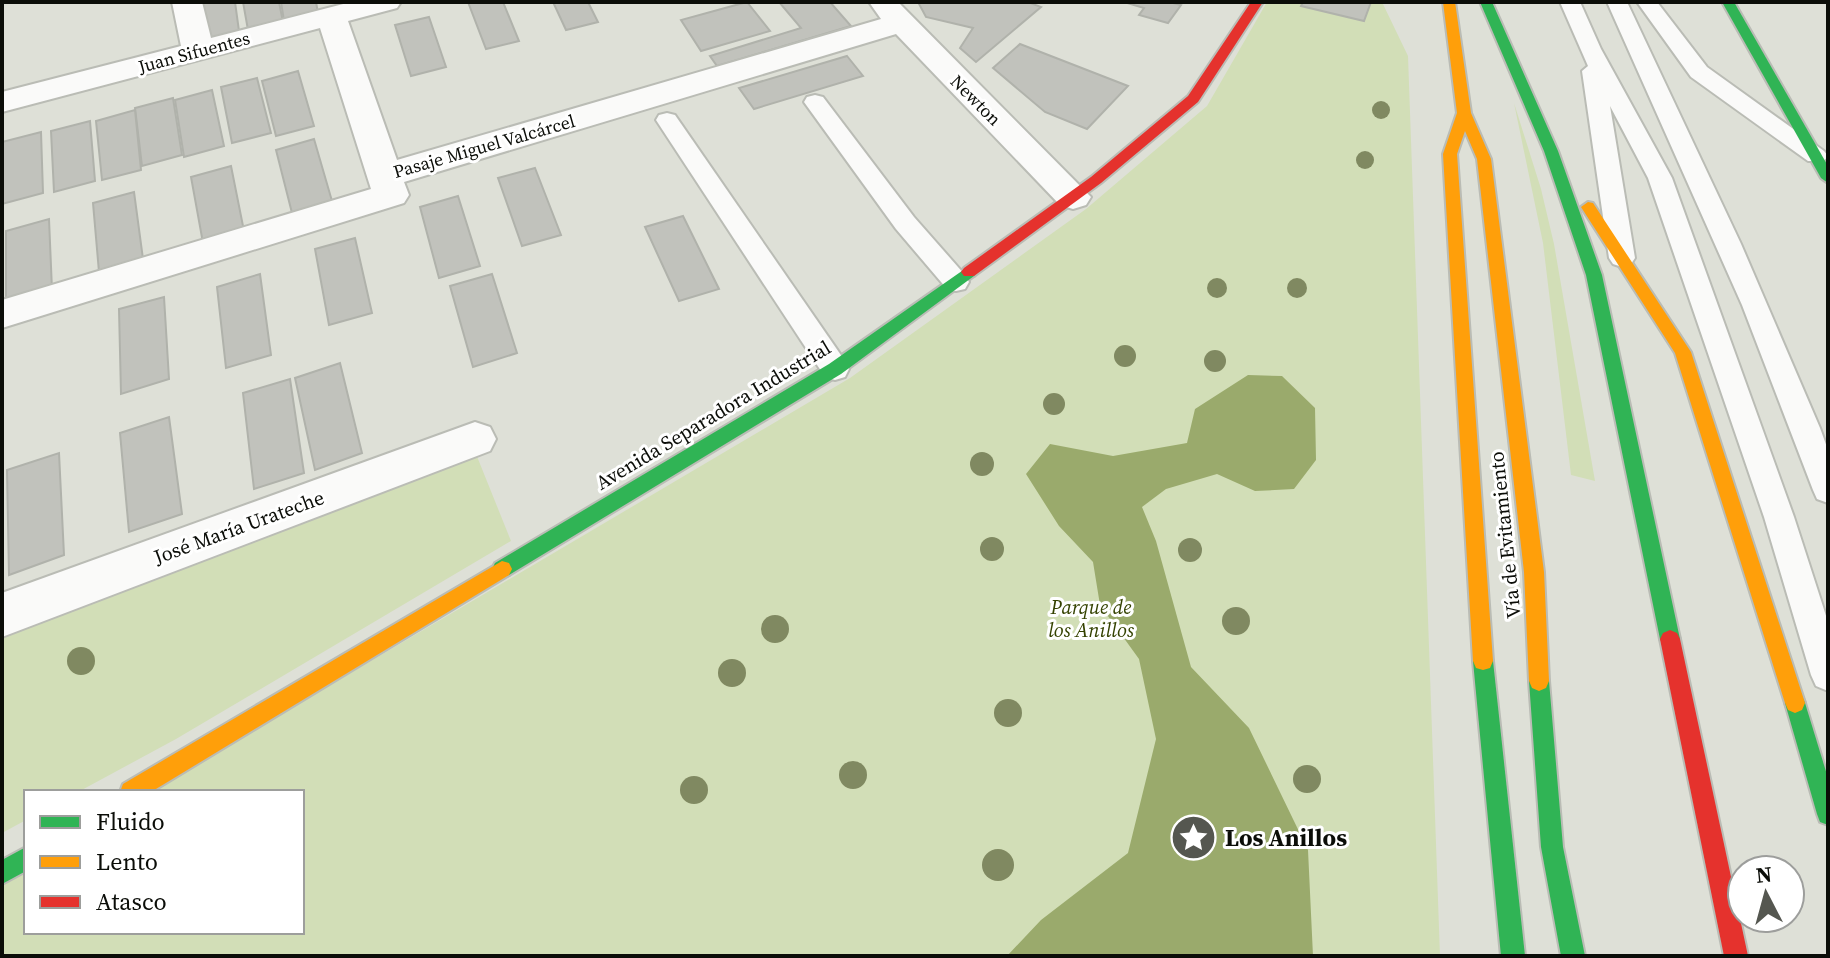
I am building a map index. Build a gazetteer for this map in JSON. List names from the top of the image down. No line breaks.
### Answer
{"streets":{"main road":["Avenida Separadora Industrial","Vía de Evitamiento"],"street":["Juan Sifuentes","Newton","Pasaje Miguel Valcárcel","José María Urateche"]},"crossings":[["Newton","Pasaje Miguel Valcárcel"],["Newton","Avenida Separadora Industrial"]],"parks":["Parque de los Anillos"],"places":{"place":["Los Anillos"]},"legend":["Fluido","Lento","Atasco"],"north":"top"}
